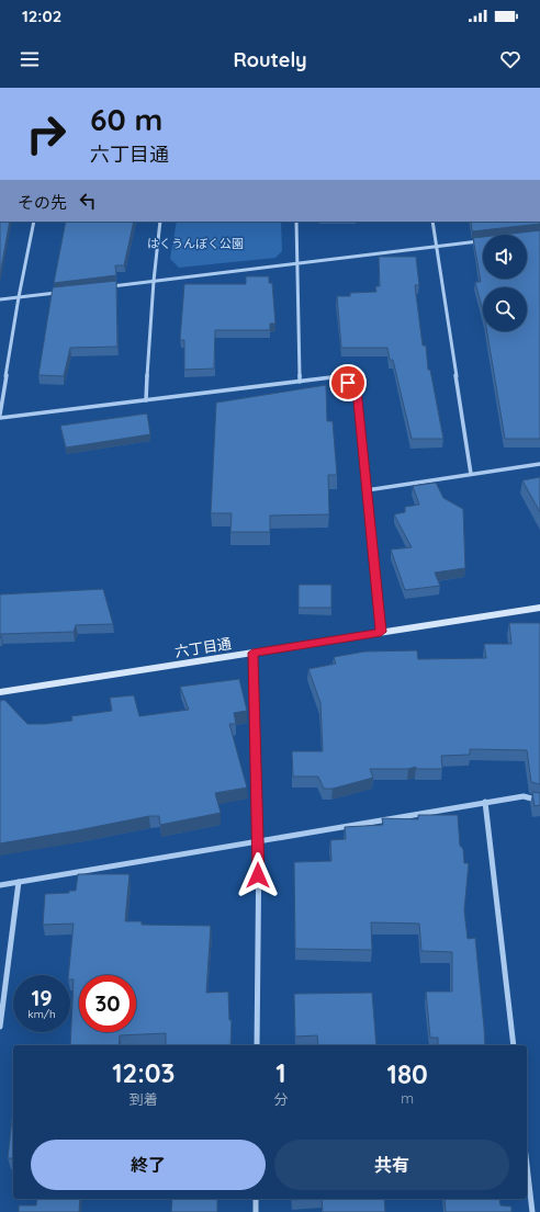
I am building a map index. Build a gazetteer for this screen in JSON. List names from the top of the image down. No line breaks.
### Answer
{"streets":{"street":["六丁目通"]},"parks":["はくうんぼく公園"],"page":{"status":"12:02","header":"Routely","turn":["60 m","六丁目通"],"then":"その先","speed":"19 km/h","limit":"30","eta":["12:03","到着","1","分","180","m"],"buttons":["終了","共有"]}}
